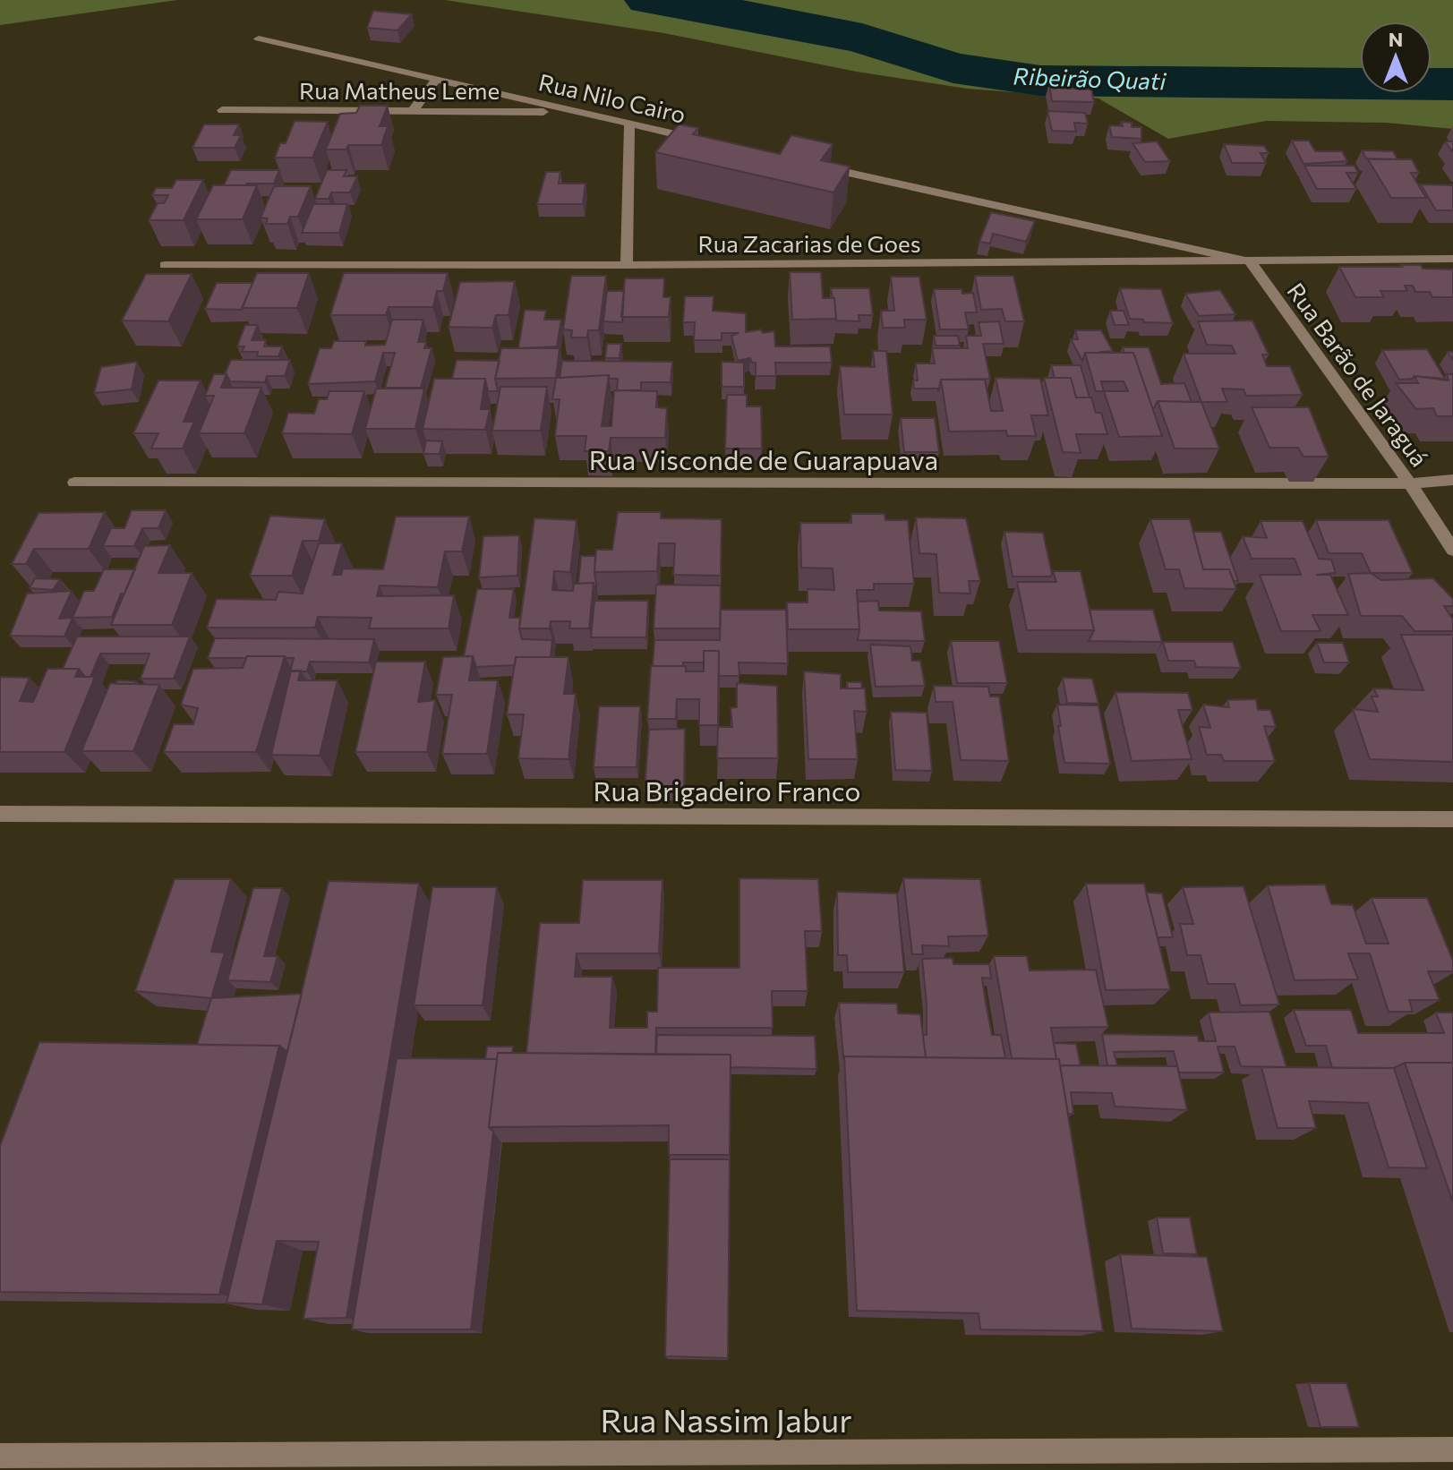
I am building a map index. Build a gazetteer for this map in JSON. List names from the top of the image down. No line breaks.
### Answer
{"streets":{"street":["Rua Matheus Leme","Rua Nilo Cairo","Rua Zacarias de Goes","Rua Barão de Jaraguá","Rua Visconde de Guarapuava","Rua Brigadeiro Franco","Rua Nassim Jabur"]},"crossings":[["Rua Matheus Leme","Rua Nilo Cairo"],["Rua Zacarias de Goes","Rua Barão de Jaraguá"],["Rua Barão de Jaraguá","Rua Visconde de Guarapuava"]],"water":["Ribeirão Quati"],"north":"top"}
